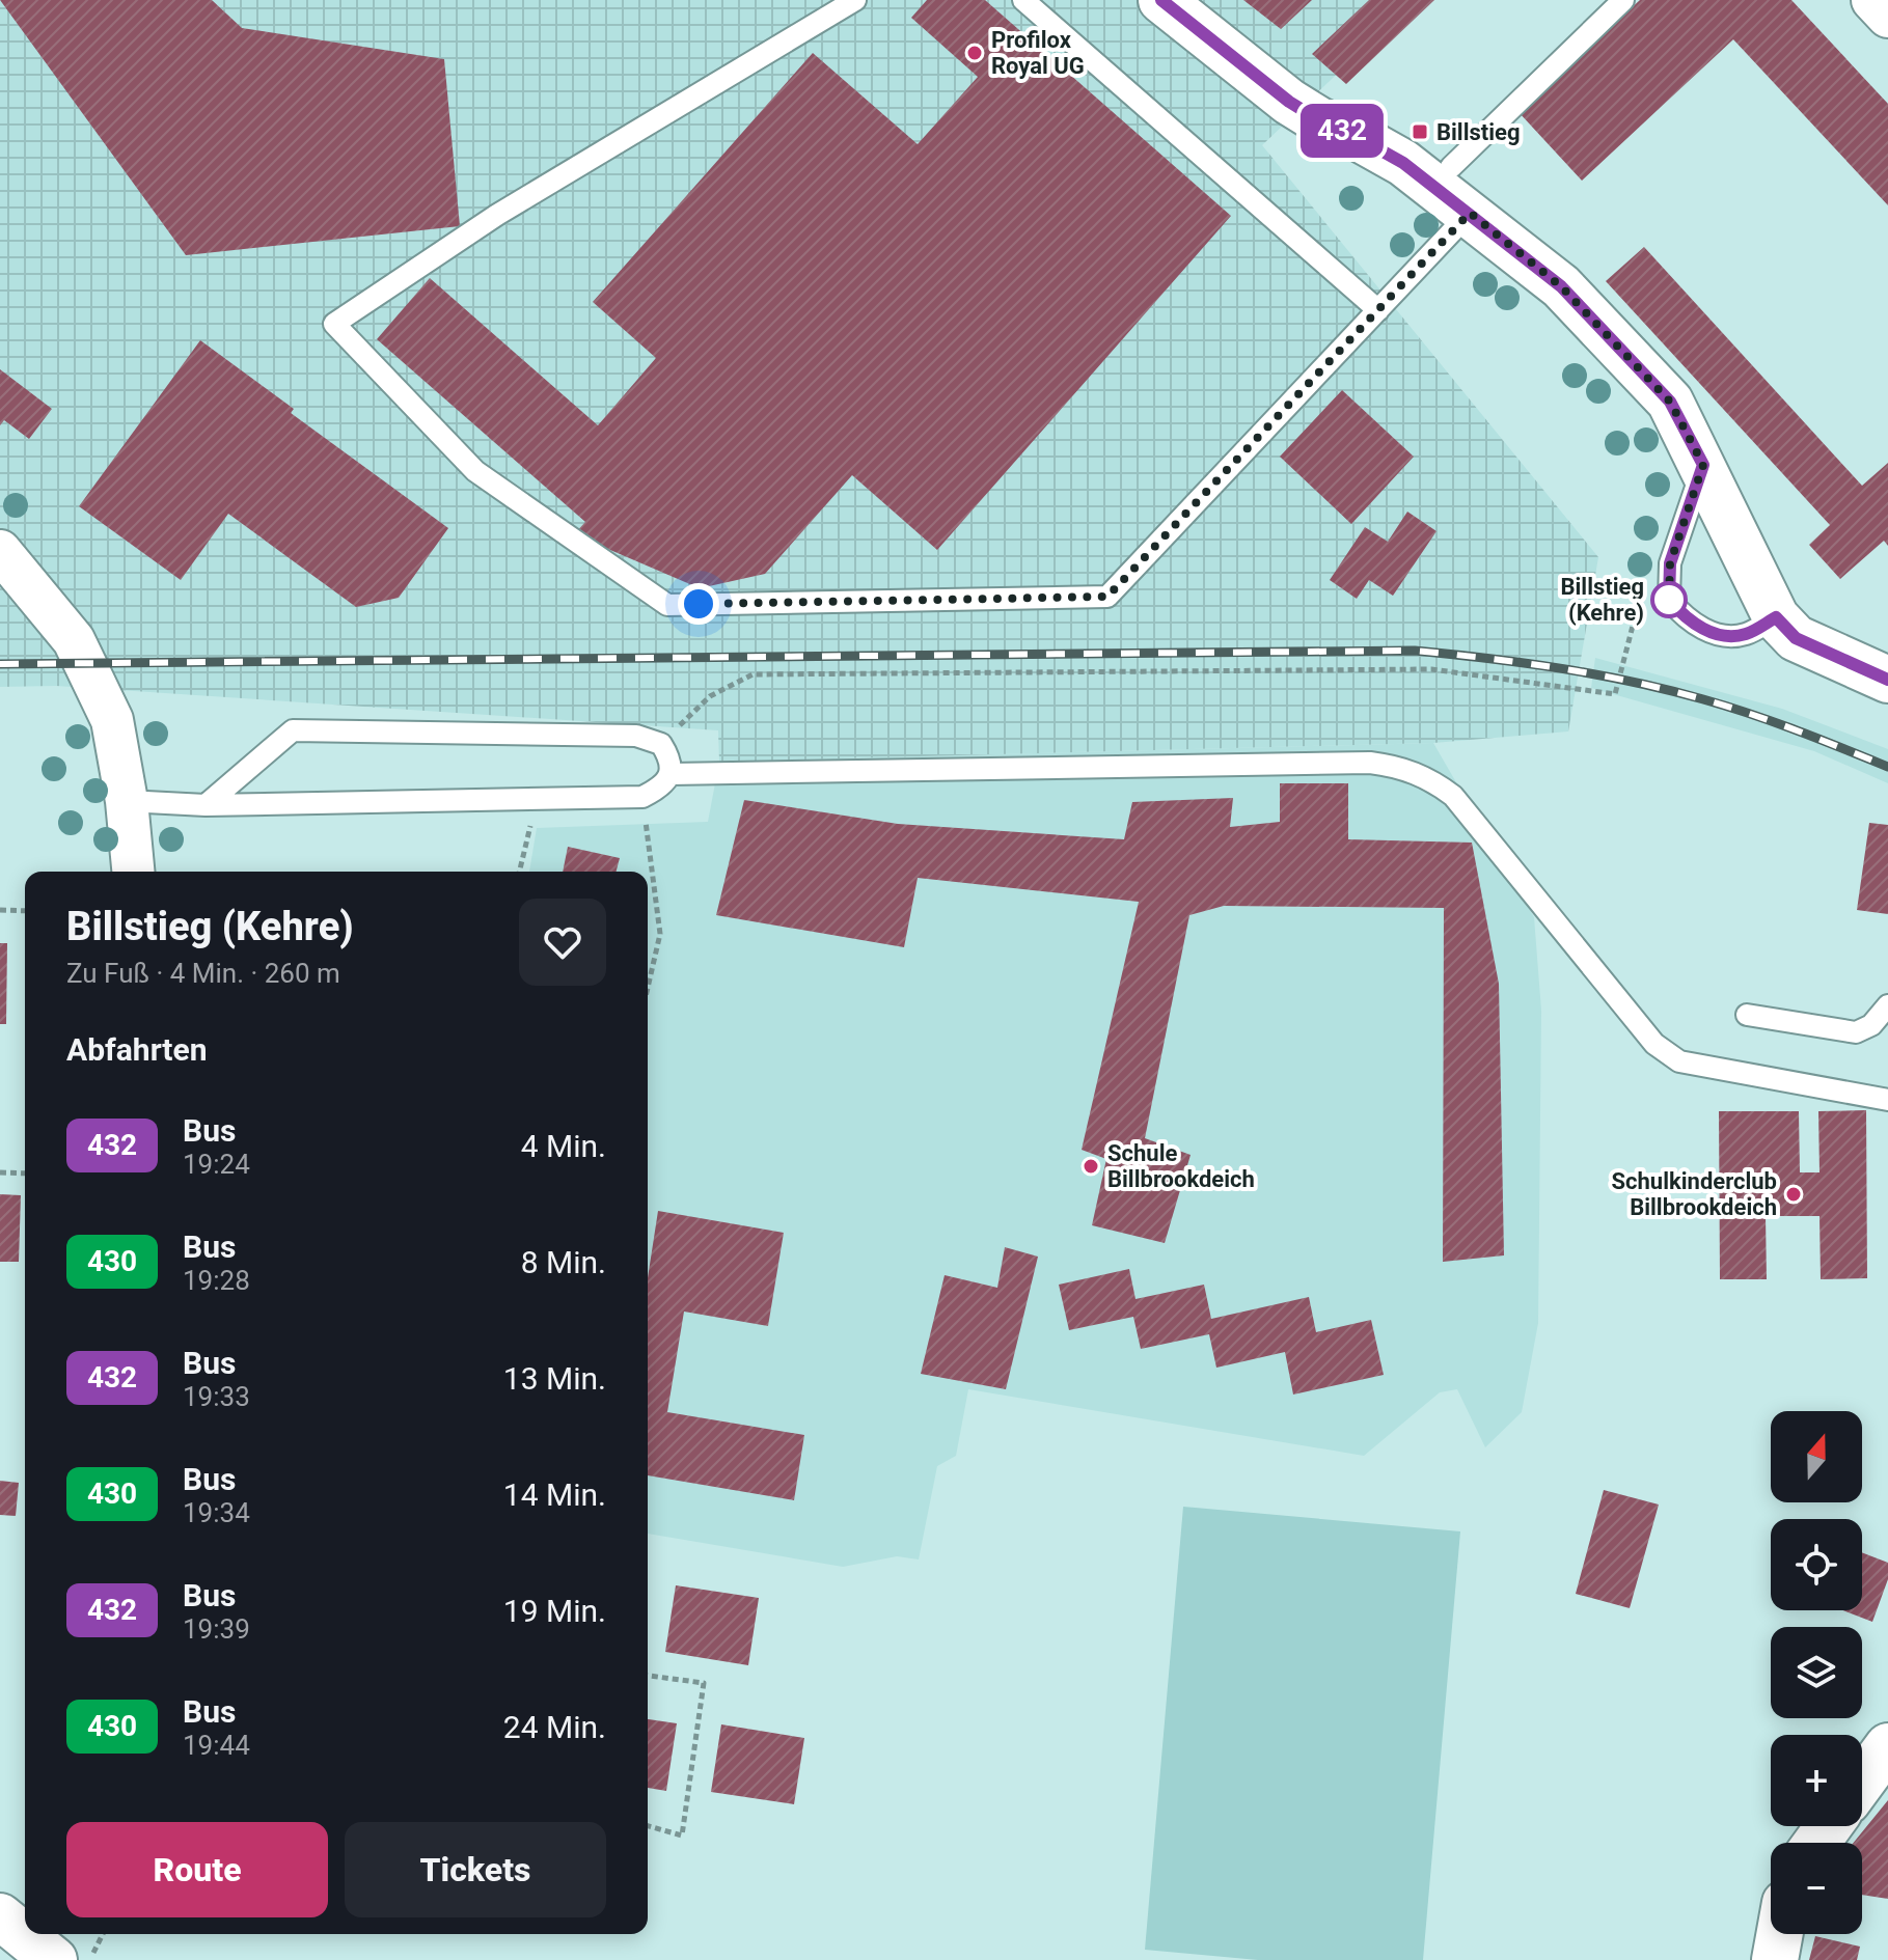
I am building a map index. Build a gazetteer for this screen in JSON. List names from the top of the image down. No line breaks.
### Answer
{"places":{"other":["Profilox Royal UG","Billstieg (Kehre)","Schule Billbrookdeich","Schulkinderclub Billbrookdeich"],"transit":["Billstieg"]},"lines":["bus line 432"],"north":"top","page":{"on_map":"432","heading":[["Billstieg (Kehre)","Zu Fuß · 4 Min. · 260 m"],"Abfahrten"],"list":[{"mark":"432","name":"Bus","note":"19:24","value":"4 Min."},{"mark":"430","name":"Bus","note":"19:28","value":"8 Min."},{"mark":"432","name":"Bus","note":"19:33","value":"13 Min."},{"mark":"430","name":"Bus","note":"19:34","value":"14 Min."},{"mark":"432","name":"Bus","note":"19:39","value":"19 Min."},{"mark":"430","name":"Bus","note":"19:44","value":"24 Min."}],"map_buttons":["+","−"],"buttons":["Route","Tickets"]}}
